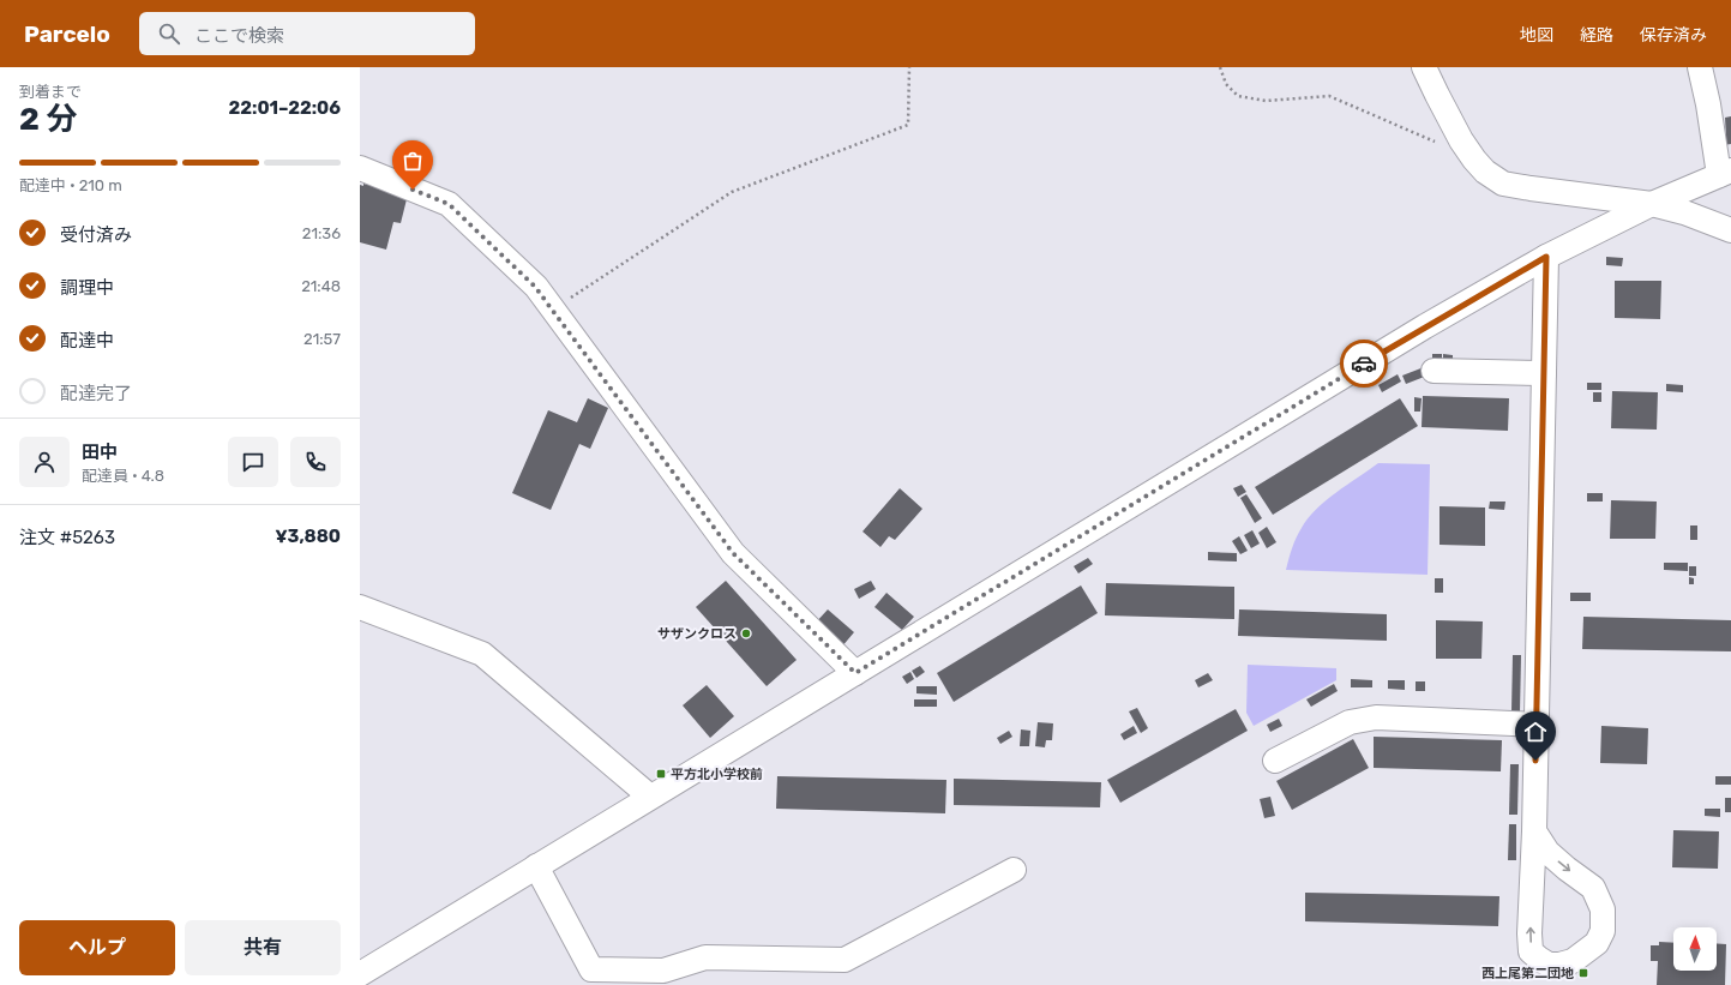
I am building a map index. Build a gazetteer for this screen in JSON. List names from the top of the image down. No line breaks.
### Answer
{"places":{"other":["サザンクロス"],"transit":["平方北小学校前","西上尾第二団地"]},"north":"top","page":{"header":"Parcelo","search":"ここで検索","nav":["地図","経路","保存済み"],"heading":["2 分","到着まで","22:01–22:06"],"panel":["田中","配達員 · 4.8","注文 #5263","¥3,880"],"bar":"配達中 · 210 m","list":[["受付済み","21:36"],["調理中","21:48"],["配達中","21:57"],"配達完了"],"buttons":["ヘルプ","共有"]}}
